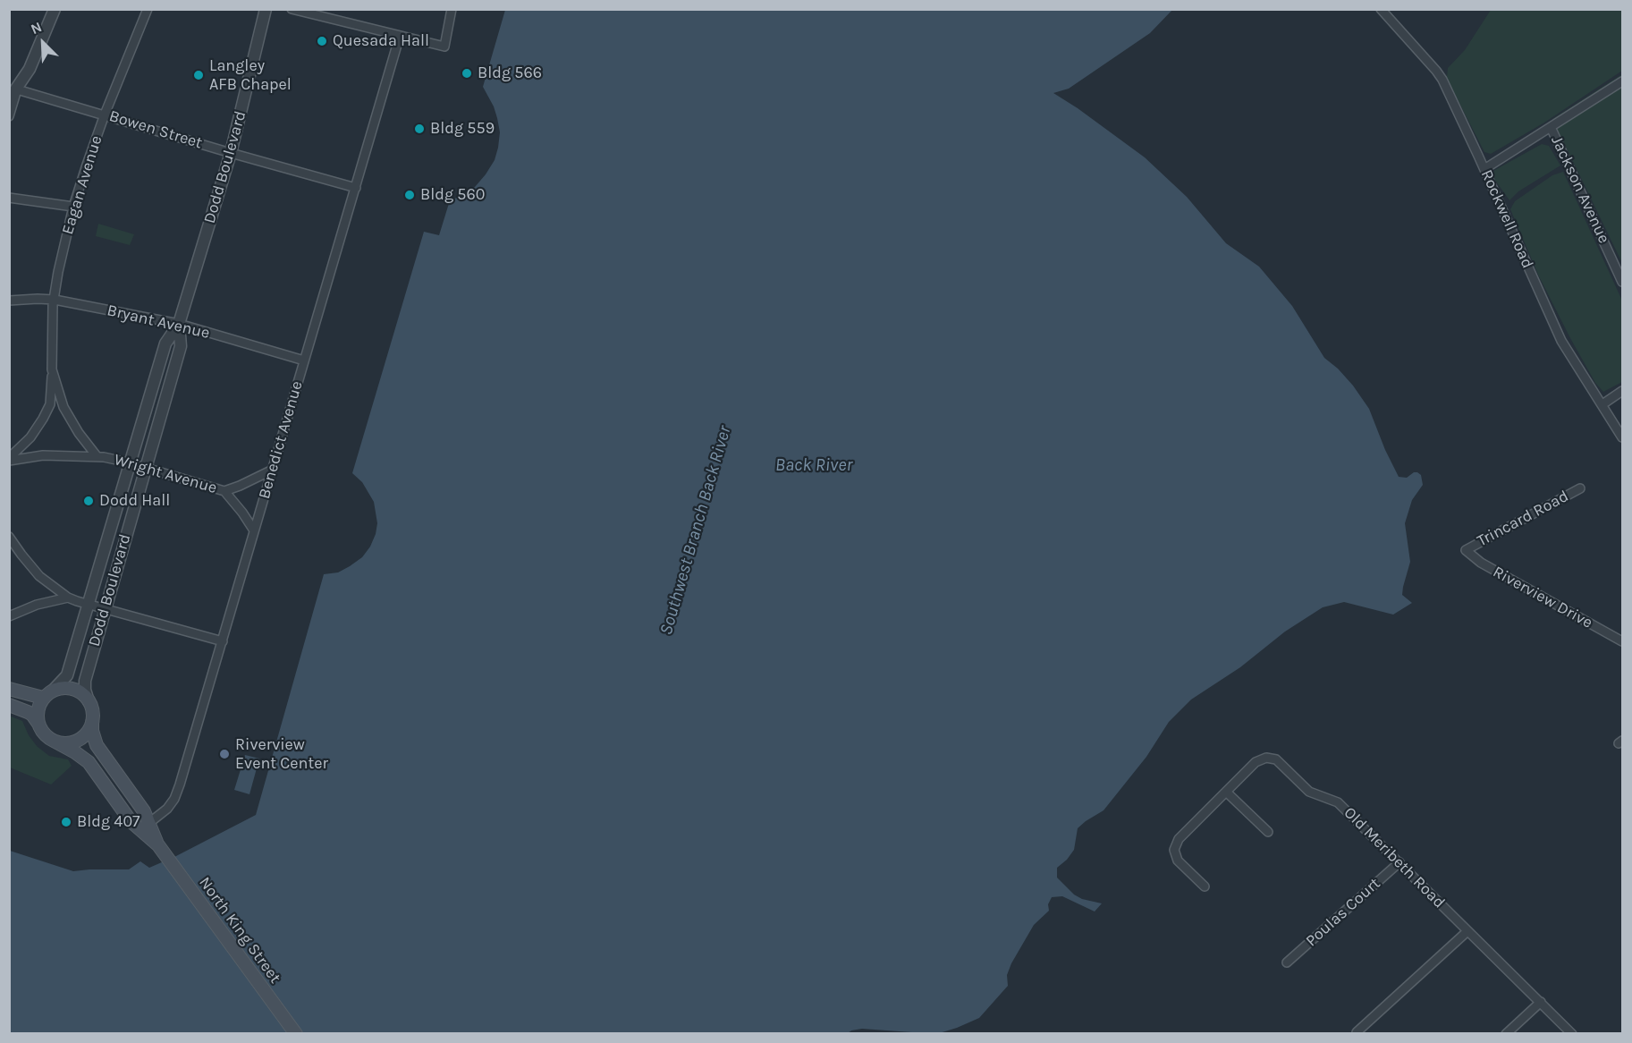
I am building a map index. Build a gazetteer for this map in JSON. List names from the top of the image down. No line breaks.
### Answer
{"streets":{"main road":["North King Street"],"street":["Bowen Street","Dodd Boulevard","Eagan Avenue","Jackson Avenue","Rockwell Road","Bryant Avenue","Benedict Avenue","Wright Avenue","Trincard Road","Riverview Drive","Old Meribeth Road","Poulas Court"]},"crossings":[["Bowen Street","Dodd Boulevard"],["Bowen Street","Eagan Avenue"],["Bowen Street","Benedict Avenue"],["Dodd Boulevard","Bryant Avenue"],["Dodd Boulevard","Wright Avenue"],["Dodd Boulevard","North King Street"],["Eagan Avenue","Bryant Avenue"],["Eagan Avenue","Wright Avenue"],["Bryant Avenue","Benedict Avenue"],["Benedict Avenue","Wright Avenue"],["Benedict Avenue","North King Street"],["Trincard Road","Riverview Drive"],["Old Meribeth Road","Poulas Court"]],"water":["Back River","Southwest Branch Back River"],"places":["Quesada Hall","Bldg 566","Langley AFB Chapel","Bldg 559","Bldg 560","Dodd Hall","Riverview Event Center","Bldg 407"],"north":"top left"}
